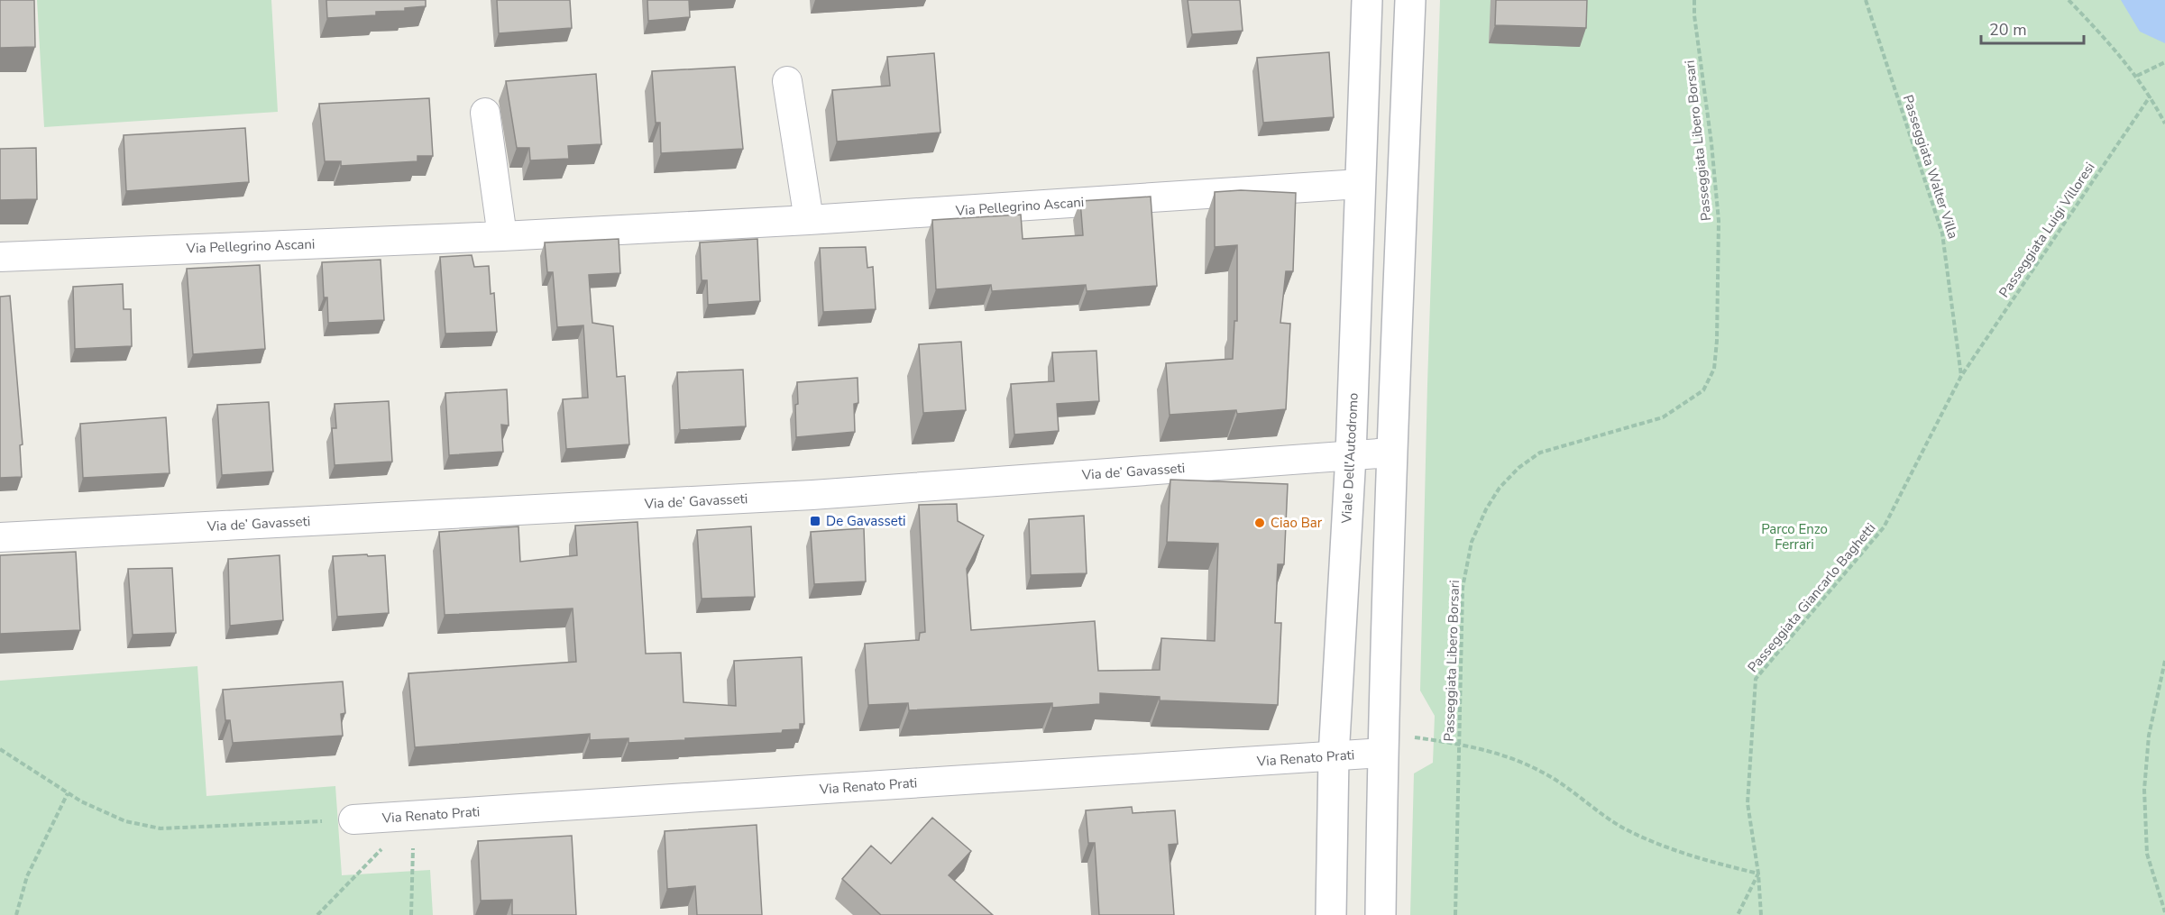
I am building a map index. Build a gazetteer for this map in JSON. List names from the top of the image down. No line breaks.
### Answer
{"streets":{"street":["Via Pellegrino Ascani","Viale Dell'Autodromo","Via de’ Gavasseti","Via Renato Prati"],"path":["Passeggiata Libero Borsari","Passeggiata Walter Villa","Passeggiata Luigi Villoresi","Passeggiata Giancarlo Baghetti"]},"crossings":[["Passeggiata Walter Villa","Passeggiata Luigi Villoresi"],["Passeggiata Walter Villa","Passeggiata Giancarlo Baghetti"],["Via Pellegrino Ascani","Viale Dell'Autodromo"],["Passeggiata Luigi Villoresi","Passeggiata Giancarlo Baghetti"],["Viale Dell'Autodromo","Via de’ Gavasseti"],["Viale Dell'Autodromo","Via Renato Prati"]],"parks":["Parco Enzo Ferrari"],"places":{"transit":["De Gavasseti"],"other":["Ciao Bar"]},"scale_bar":"20 m"}
